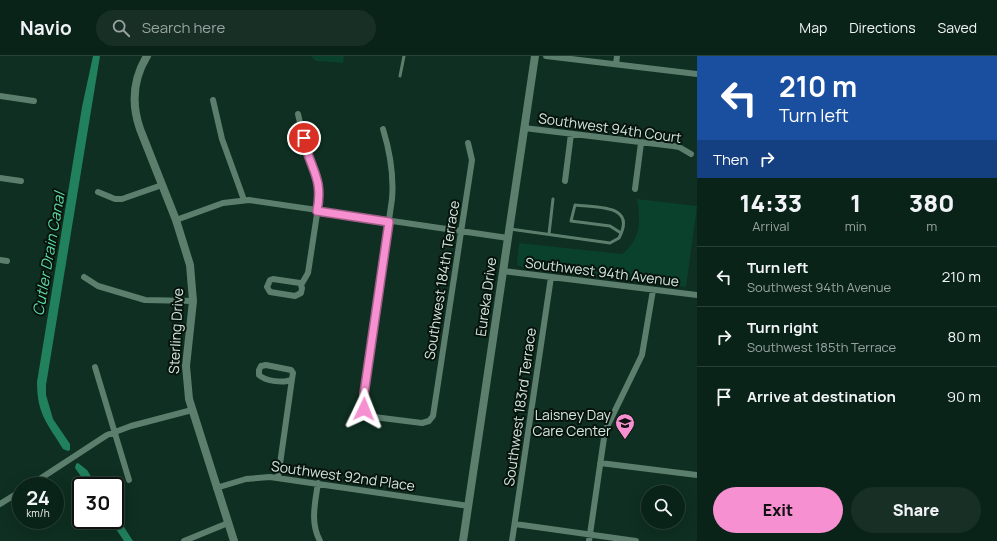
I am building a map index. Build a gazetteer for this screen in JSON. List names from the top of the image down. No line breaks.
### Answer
{"streets":{"street":["Southwest 94th Court","Southwest 94th Avenue","Southwest 184th Terrace","Eureka Drive","Sterling Drive","Southwest 183rd Terrace","Southwest 92nd Place"]},"crossings":[["Southwest 94th Court","Eureka Drive"],["Southwest 94th Avenue","Eureka Drive"],["Southwest 94th Avenue","Southwest 183rd Terrace"],["Eureka Drive","Southwest 92nd Place"],["Sterling Drive","Southwest 92nd Place"]],"water":["Cutler Drain Canal"],"places":{"school or university":["Laisney Day Care Center"]},"page":{"header":"Navio","search":"Search here","nav":["Map","Directions","Saved"],"turn":["210 m","Turn left"],"then":"Then","eta":["14:33","Arrival","1","min","380","m"],"list":[{"name":"Turn left","note":"Southwest 94th Avenue","value":"210 m"},{"name":"Turn right","note":"Southwest 185th Terrace","value":"80 m"},{"name":"Arrive at destination","value":"90 m"}],"speed":"24 km/h","limit":"30","buttons":["Exit","Share"]}}
